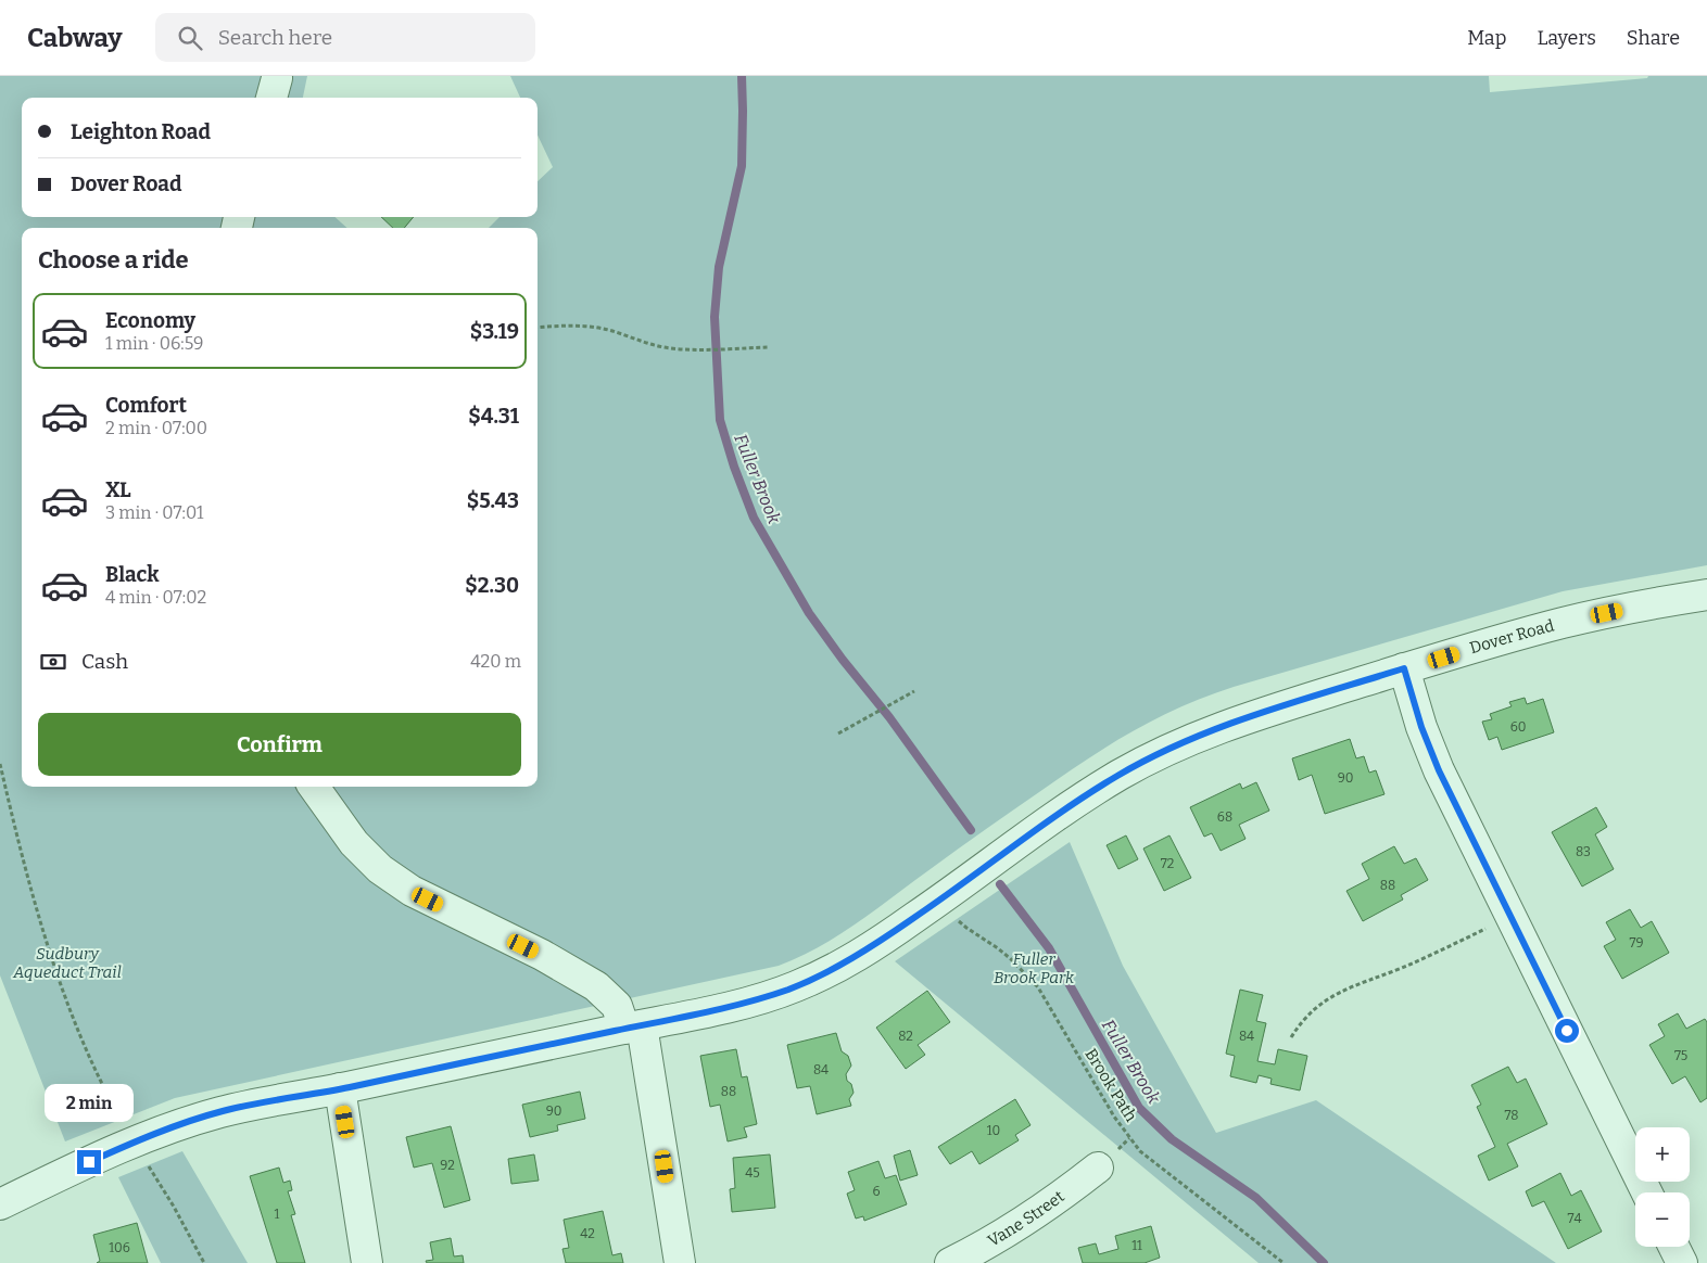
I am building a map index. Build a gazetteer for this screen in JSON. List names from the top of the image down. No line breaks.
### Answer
{"streets":{"street":["Dover Road","Vane Street"],"path":["Brook Path"]},"crossings":[["Dover Road","Brook Path"]],"water":["Fuller Brook"],"parks":["Sudbury Aqueduct Trail","Fuller Brook Park"],"house_numbers":["60","90","68","83","72","88","79","82","84","75","84","88","90","78","10","92","45","6","1","74","42","11","106"],"page":{"header":"Cabway","search":"Search here","nav":["Map","Layers","Share"],"banner":["Leighton Road","Dover Road"],"heading":"Choose a ride","list":[{"name":"Economy","note":"1 min · 06:59","value":"$3.19"},{"name":"Comfort","note":"2 min · 07:00","value":"$4.31"},{"name":"XL","note":"3 min · 07:01","value":"$5.43"},{"name":"Black","note":"4 min · 07:02","value":"$2.30"}],"pay":["Cash","420 m"],"buttons":"Confirm","bubble":"2 min","map_buttons":["+","−"]}}
